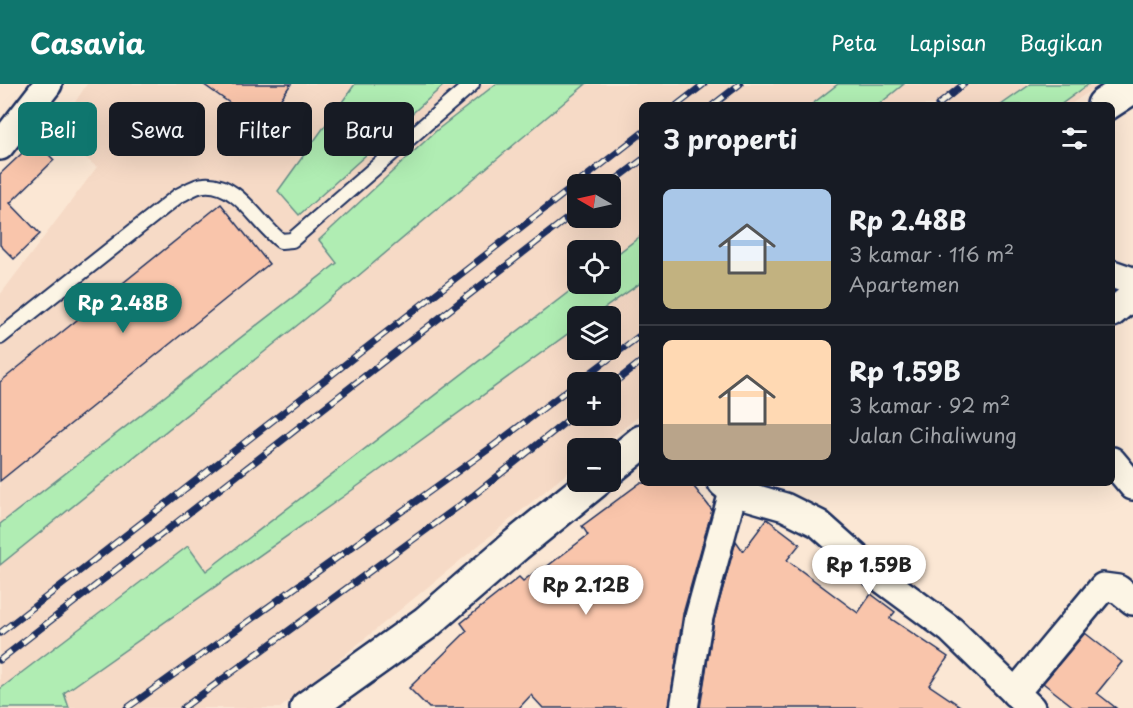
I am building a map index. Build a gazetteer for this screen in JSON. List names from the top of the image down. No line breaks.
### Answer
{"north":"left","page":{"header":"Casavia","nav":["Peta","Lapisan","Bagikan"],"chip":["Beli","Sewa","Filter","Baru"],"heading":"3 properti","map_buttons":["+","−"],"list":[{"name":"Rp 2.48B","note":"3 kamar · 116 m² · Apartemen"},{"name":"Rp 1.59B","note":"3 kamar · 92 m² · Jalan Cihaliwung"}],"price":["Rp 2.48B","Rp 1.59B","Rp 2.12B"]}}
